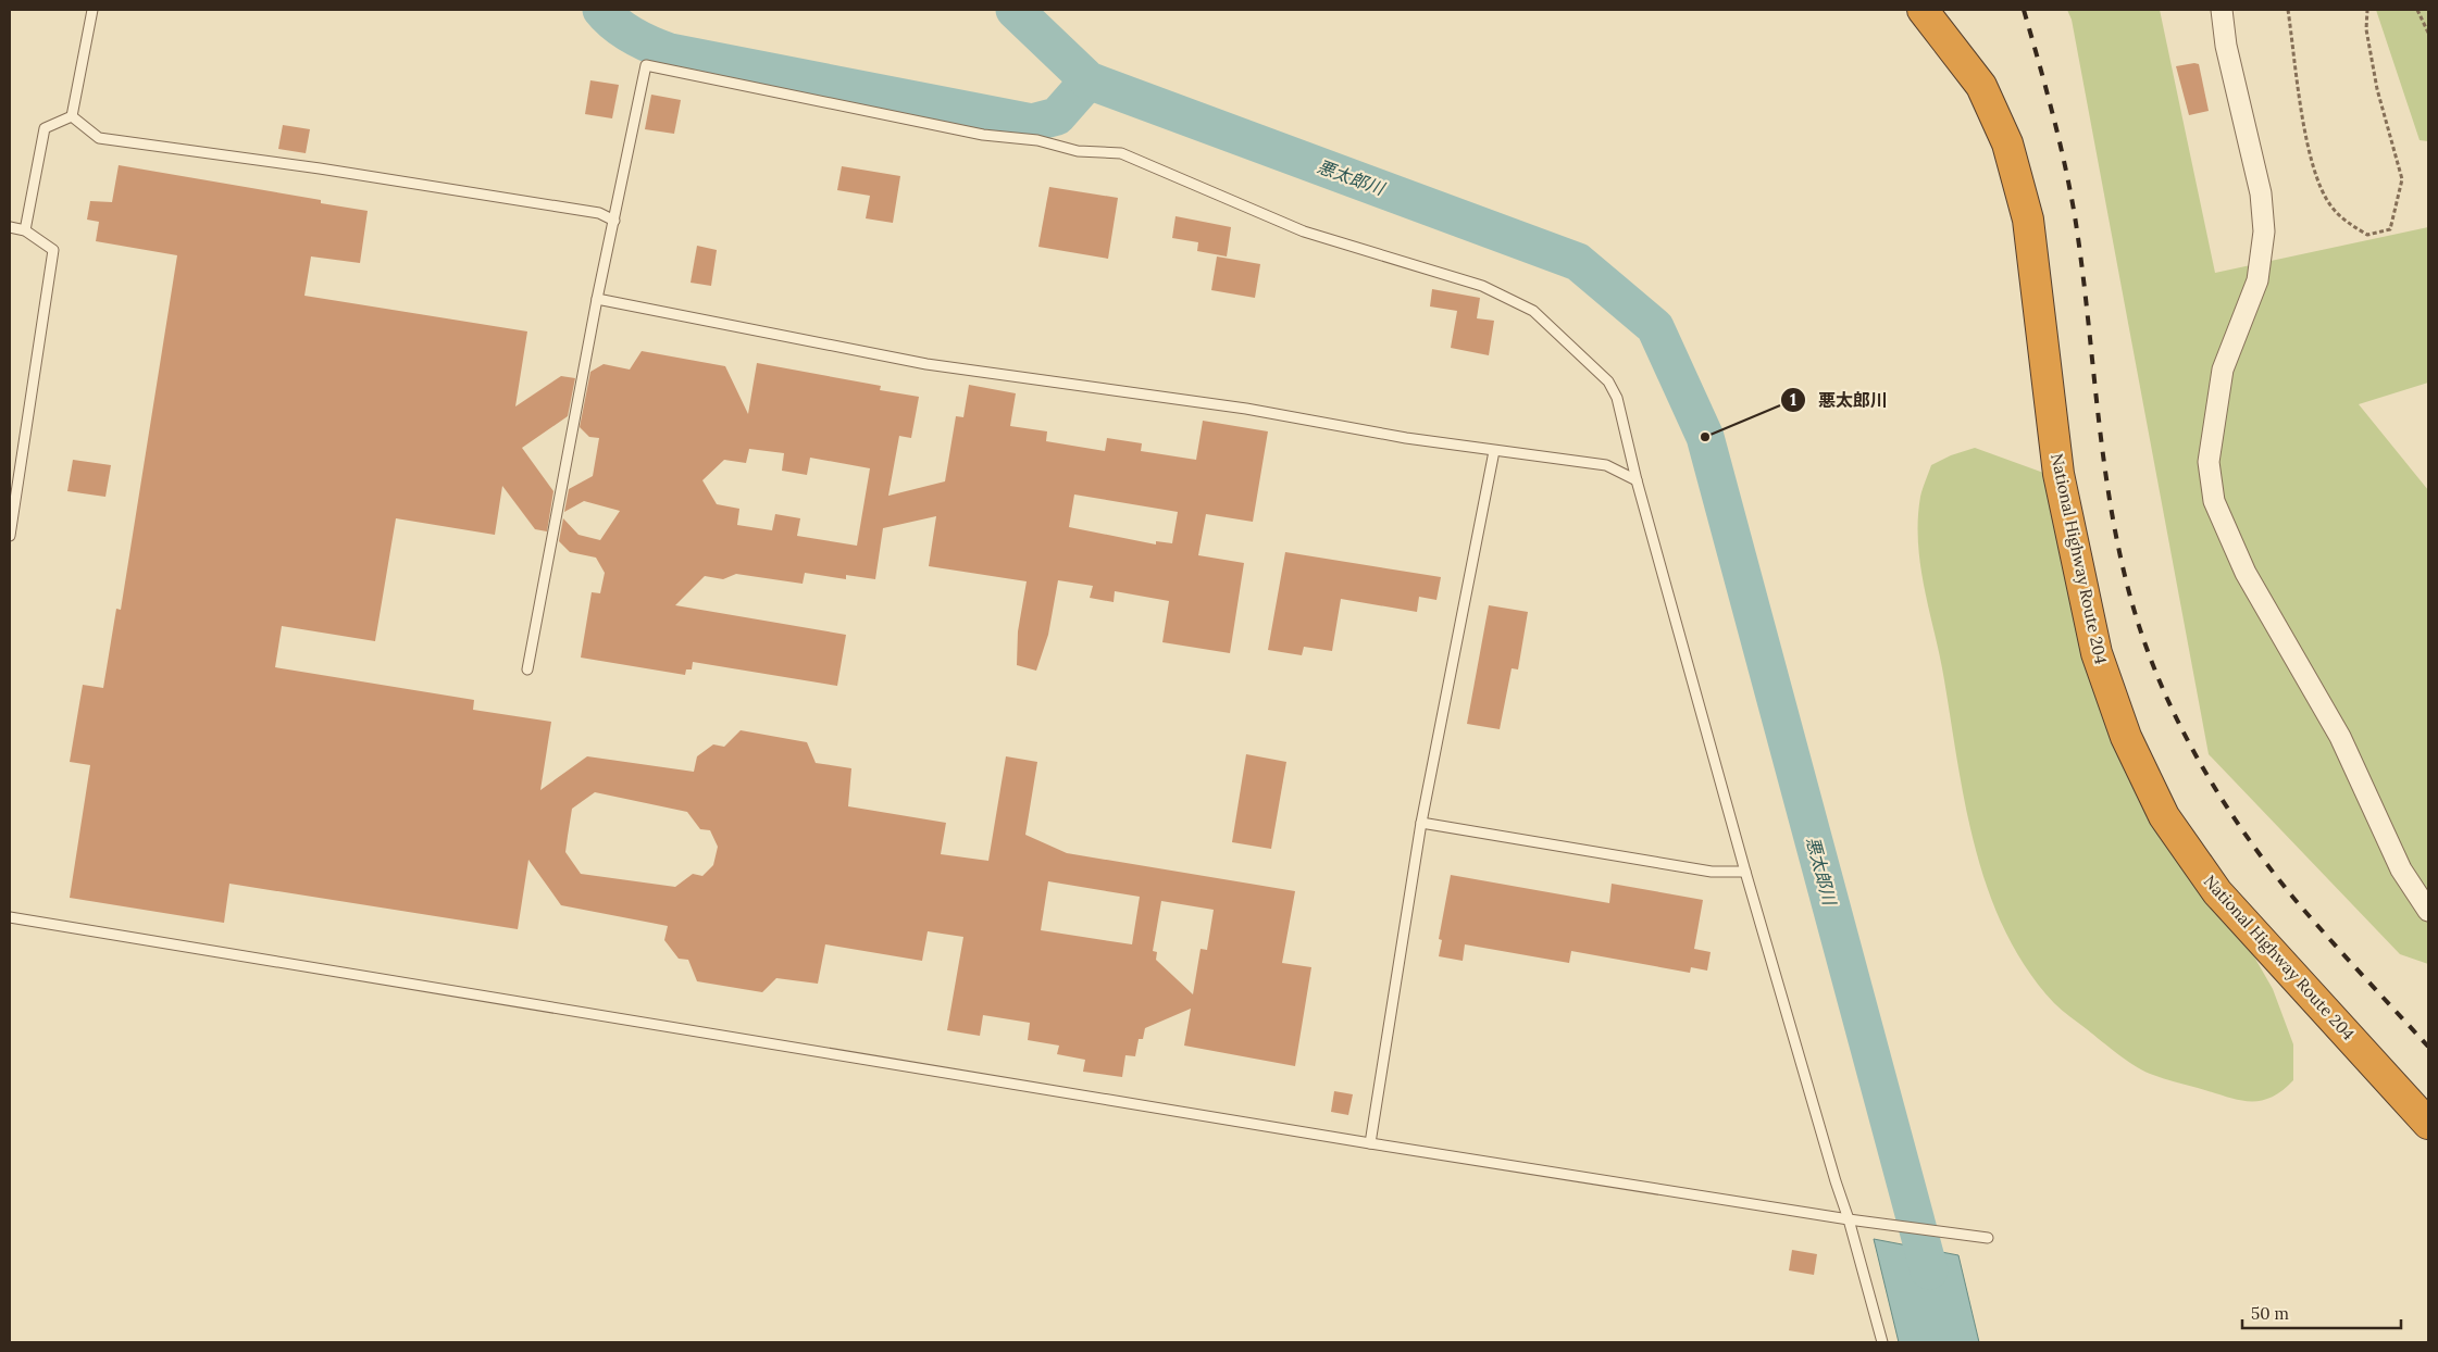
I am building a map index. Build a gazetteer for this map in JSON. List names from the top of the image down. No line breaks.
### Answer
{"streets":{"highway":["National Highway Route 204"]},"water":["悪太郎川"],"places":["悪太郎川"],"scale_bar":"50 m"}
